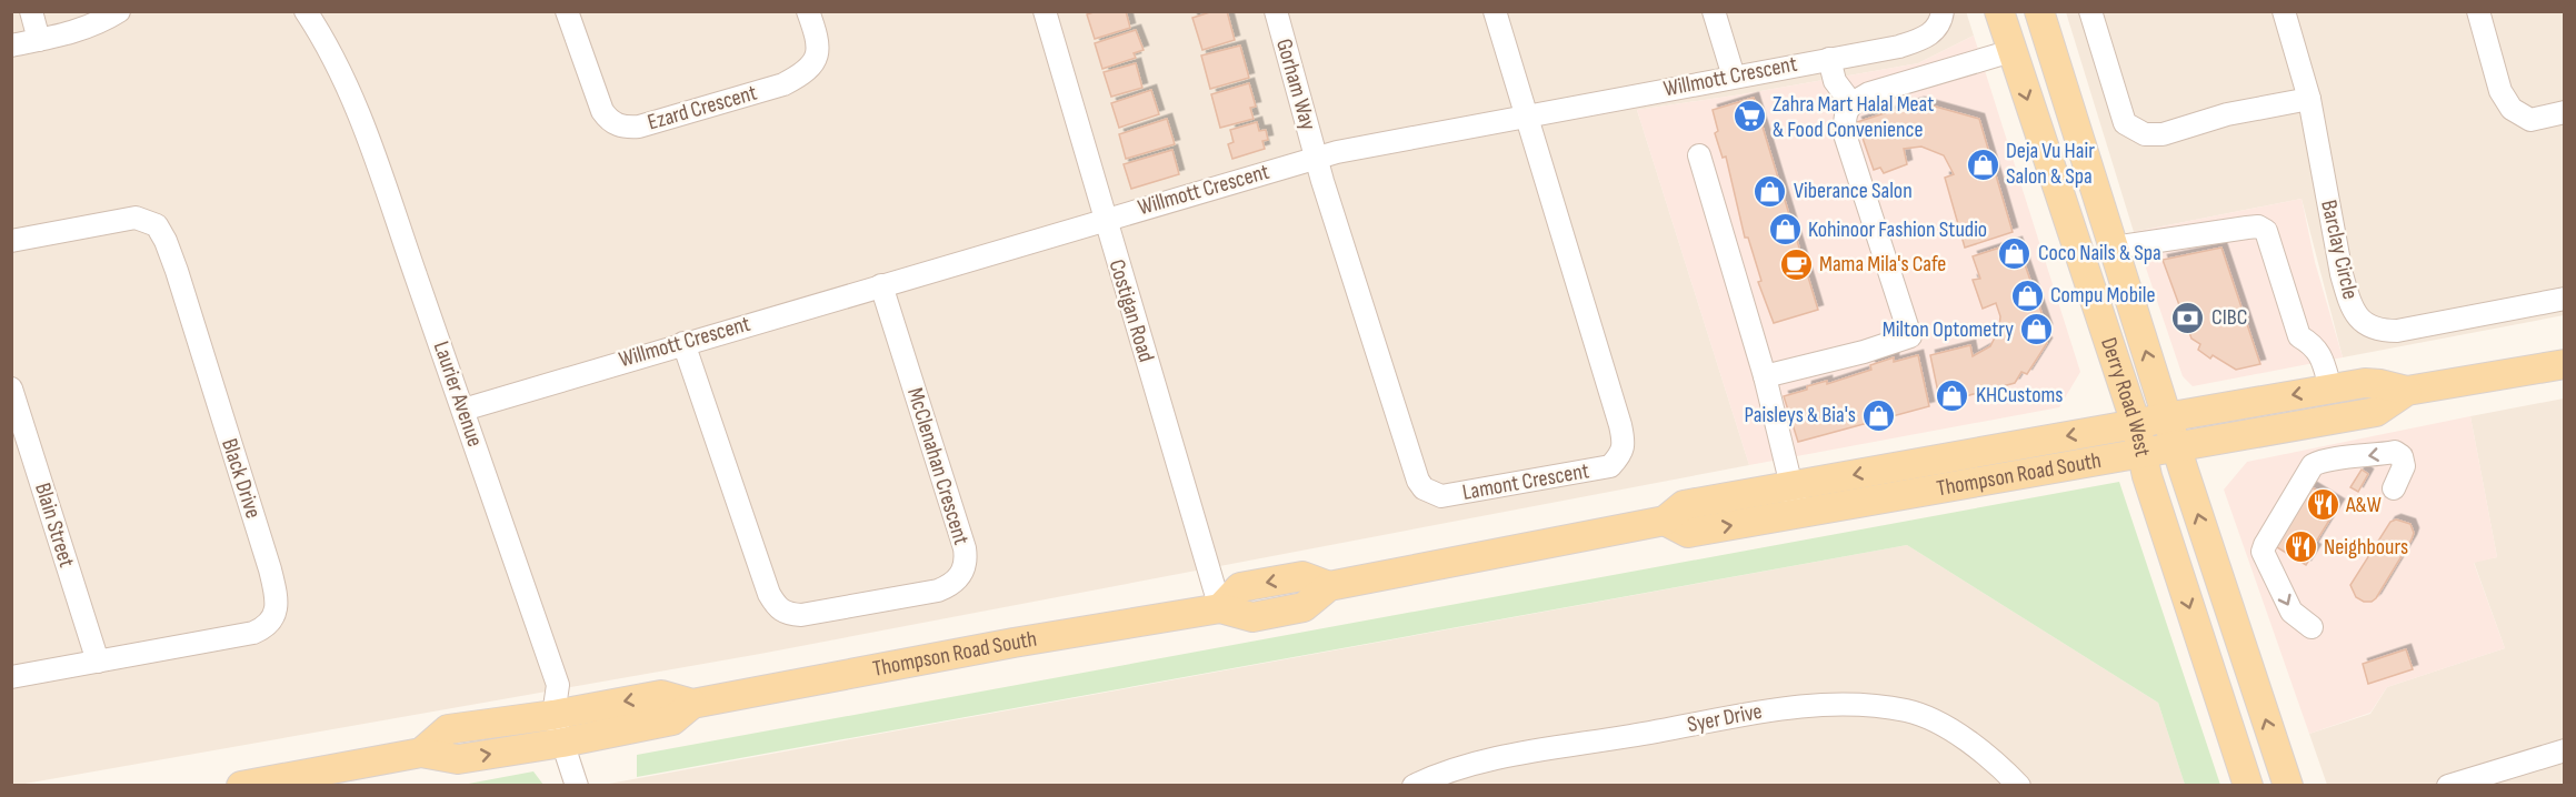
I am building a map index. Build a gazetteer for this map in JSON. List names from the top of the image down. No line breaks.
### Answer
{"streets":{"main road":["Derry Road West","Thompson Road South"],"street":["Willmott Crescent","Gorham Way","Ezard Crescent","Barclay Circle","Costigan Road","Laurier Avenue","McClenahan Crescent","Black Drive","Lamont Crescent","Blain Street","Syer Drive"]},"crossings":[["Willmott Crescent","Gorham Way"],["Willmott Crescent","Costigan Road"],["Willmott Crescent","Laurier Avenue"],["Willmott Crescent","McClenahan Crescent"],["Willmott Crescent","Lamont Crescent"],["Gorham Way","Lamont Crescent"],["Costigan Road","Thompson Road South"],["Laurier Avenue","Thompson Road South"],["Derry Road West","Thompson Road South"],["Black Drive","Blain Street"]],"places":{"supermarket":["Zahra Mart Halal Meat & Food Convenience"],"shop":["Deja Vu Hair Salon & Spa","Viberance Salon","Kohinoor Fashion Studio","Coco Nails & Spa","Compu Mobile","Milton Optometry","KHCustoms","Paisleys & Bia's"],"cafe":["Mama Mila's Cafe"],"bank":["CIBC"],"restaurant":["A&W","Neighbours"]}}
